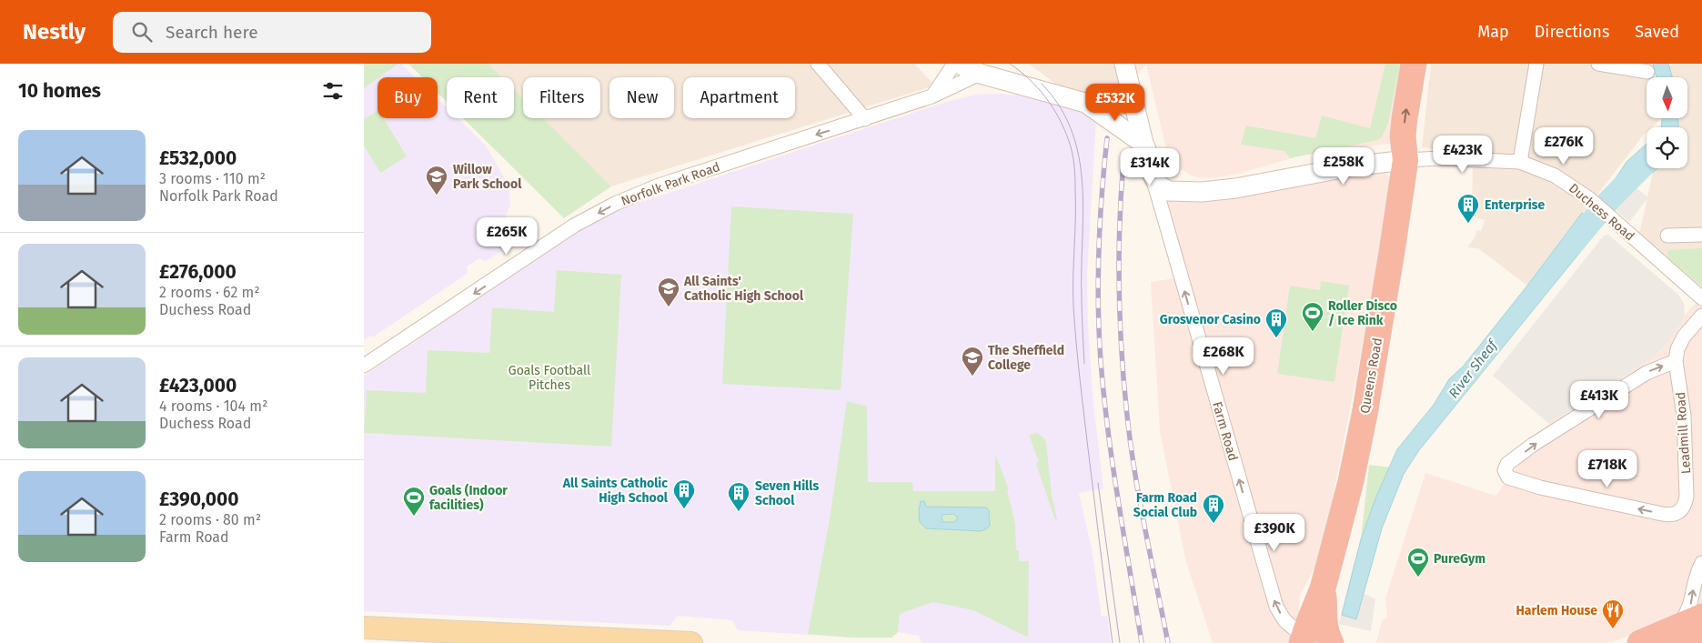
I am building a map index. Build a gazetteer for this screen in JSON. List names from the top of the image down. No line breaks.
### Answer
{"streets":{"highway":["Queens Road"],"street":["Norfolk Park Road","Duchess Road","Farm Road","Leadmill Road"]},"crossings":[["Duchess Road","Queens Road"],["Duchess Road","Farm Road"],["Queens Road","Farm Road"]],"one_way":["Norfolk Park Road","Farm Road"],"water":["River Sheaf"],"parks":["Goals Football Pitches"],"places":{"school or university":["Willow Park School","All Saints' Catholic High School","The Sheffield College"],"building":["Enterprise","Grosvenor Casino","All Saints Catholic High School","Seven Hills School","Farm Road Social Club"],"sports":["Roller Disco / Ice Rink","Goals (Indoor facilities)","PureGym"],"restaurant":["Harlem House"]},"north":"bottom","page":{"header":"Nestly","search":"Search here","nav":["Map","Directions","Saved"],"heading":"10 homes","chip":["Buy","Rent","Filters","New","Apartment"],"price":["£532K","£276K","£423K","£258K","£314K","£265K","£268K","£413K","£718K","£390K"],"list":[{"name":"£532,000","note":"3 rooms · 110 m² · Norfolk Park Road"},{"name":"£276,000","note":"2 rooms · 62 m² · Duchess Road"},{"name":"£423,000","note":"4 rooms · 104 m² · Duchess Road"},{"name":"£390,000","note":"2 rooms · 80 m² · Farm Road"}]}}
